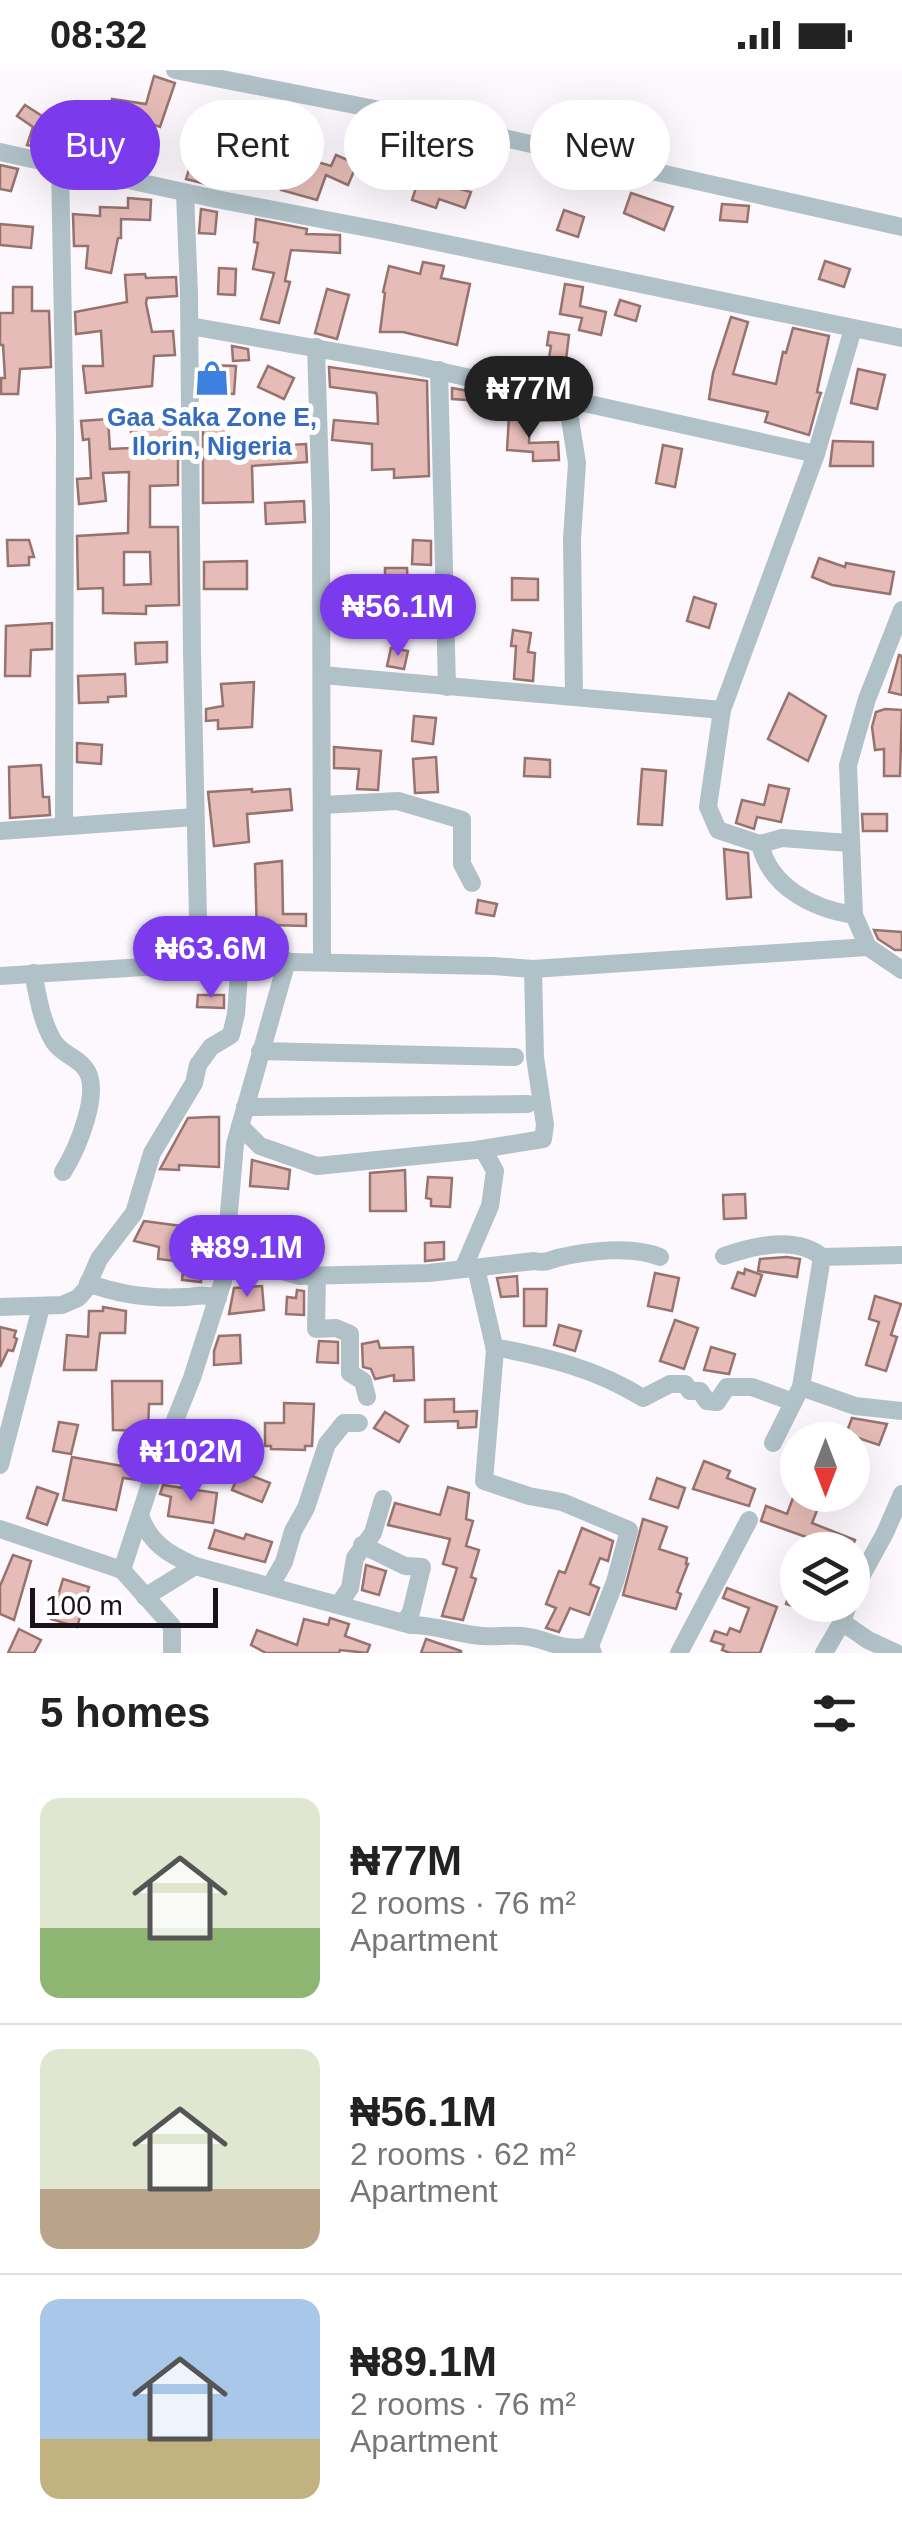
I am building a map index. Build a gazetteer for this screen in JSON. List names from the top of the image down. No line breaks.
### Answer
{"places":{"shop":["Gaa Saka Zone E, Ilorin, Nigeria"]},"scale_bar":"100 m","north":"bottom","page":{"status":"08:32","chip":["Buy","Rent","Filters","New"],"price":["₦77M","₦56.1M","₦63.6M","₦89.1M","₦102M"],"scale":"100 m","heading":"5 homes","list":[{"name":"₦77M","note":"2 rooms · 76 m² · Apartment"},{"name":"₦56.1M","note":"2 rooms · 62 m² · Apartment"},{"name":"₦89.1M","note":"2 rooms · 76 m² · Apartment"}]}}
